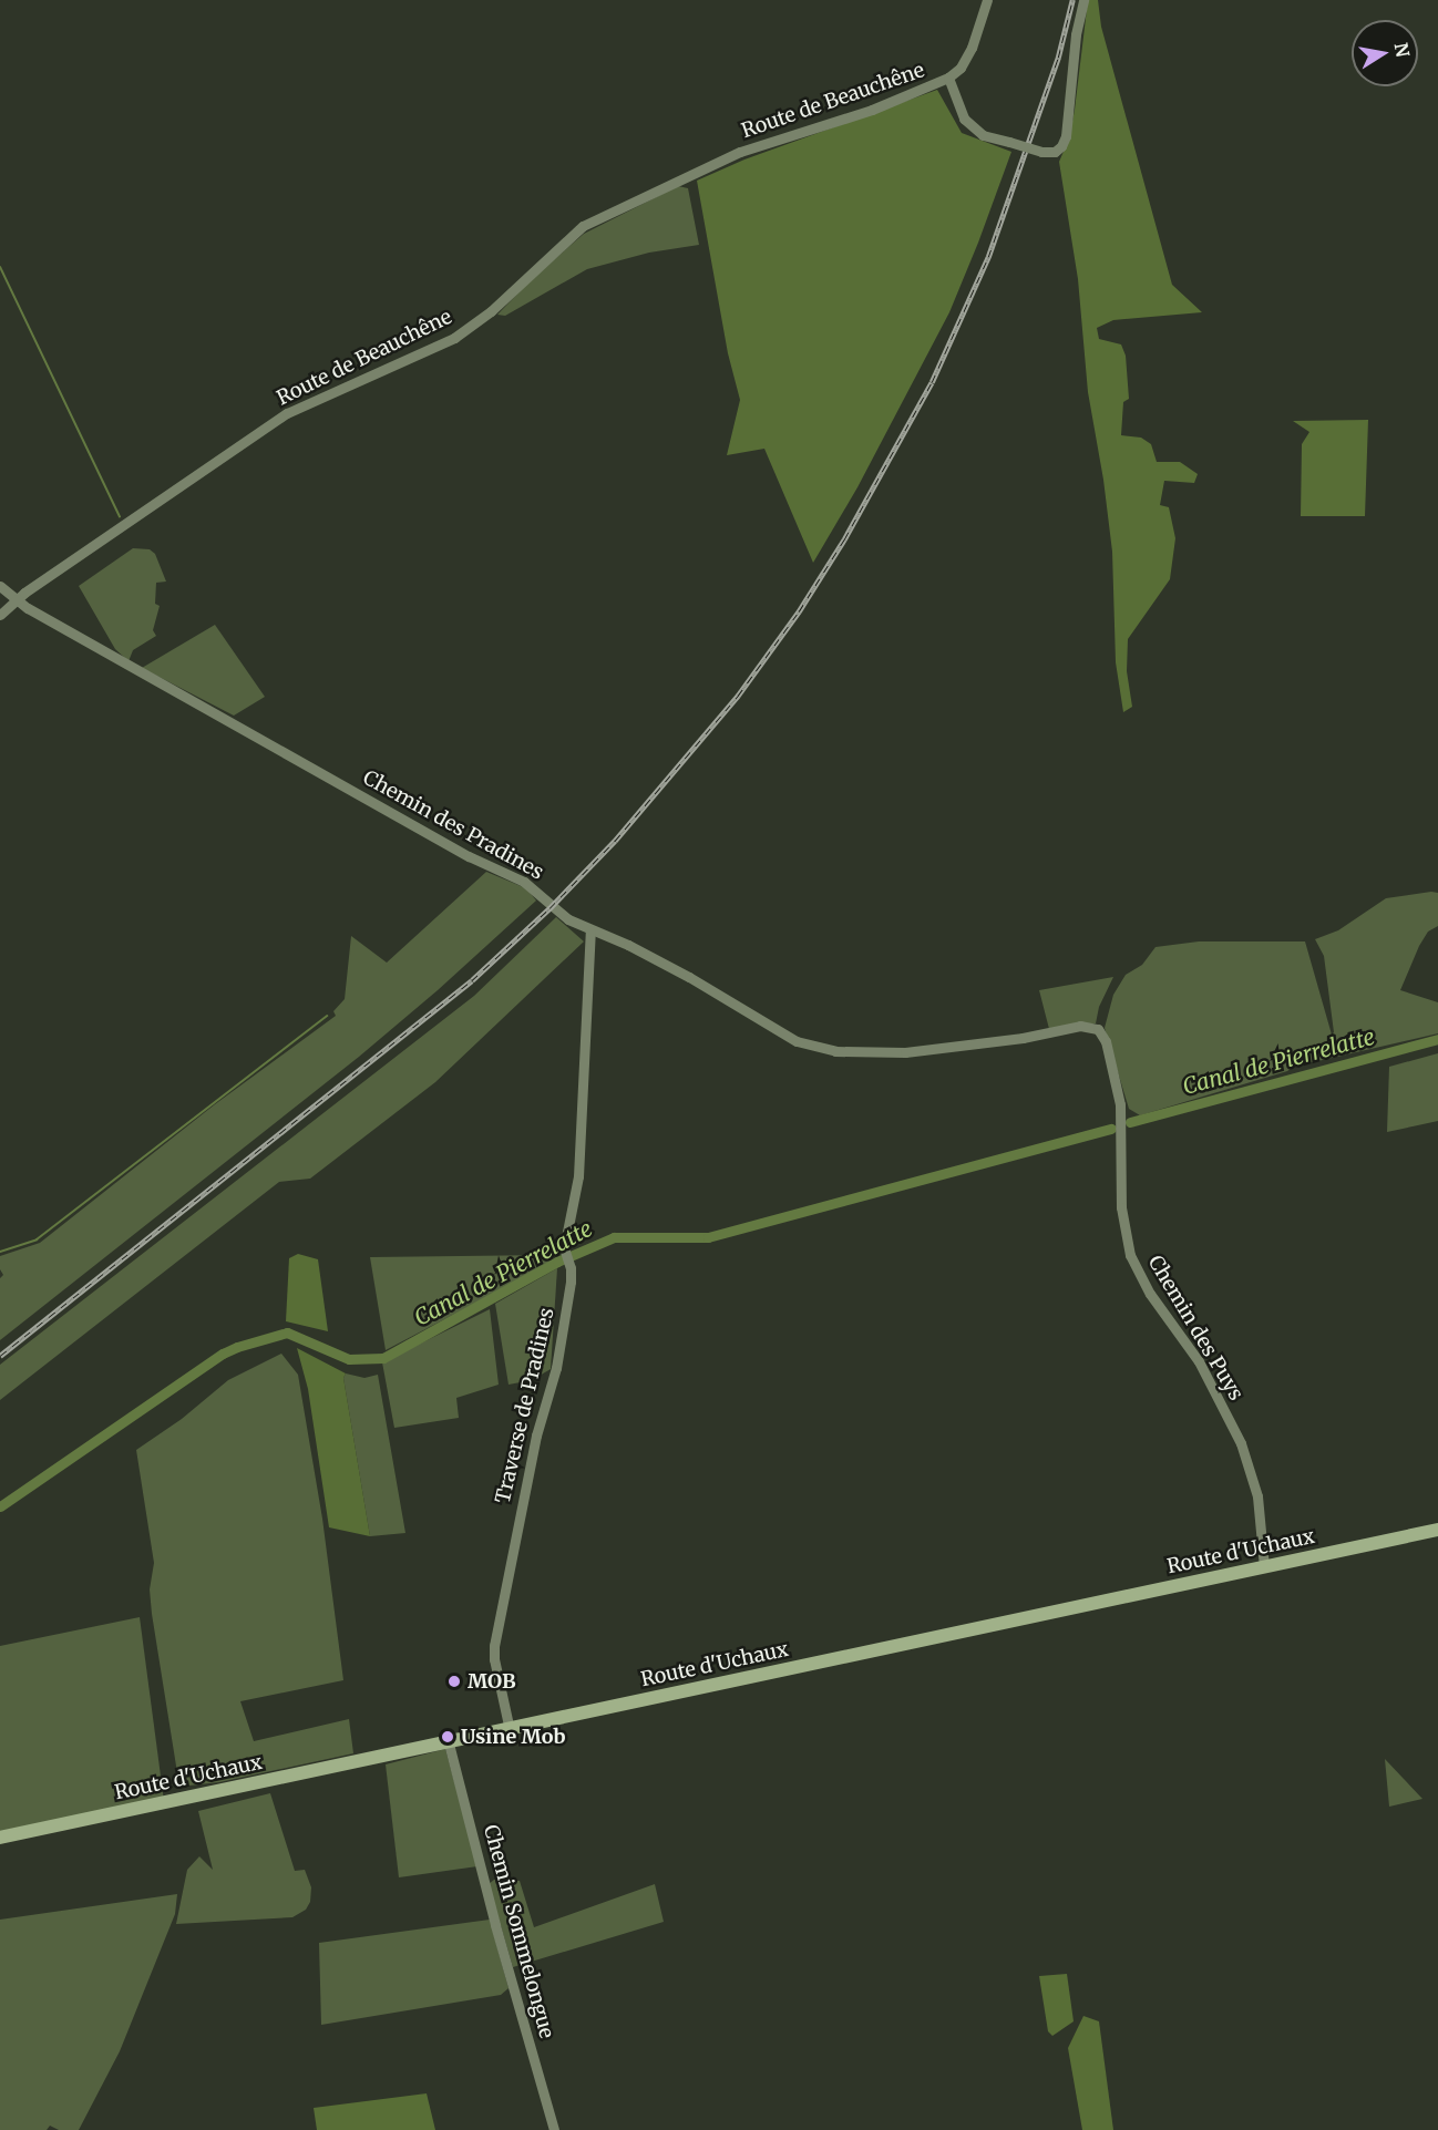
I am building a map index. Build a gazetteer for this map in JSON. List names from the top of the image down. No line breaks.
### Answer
{"streets":{"main road":["Route d'Uchaux"],"street":["Route de Beauchêne","Chemin des Pradines","Chemin des Puys","Traverse de Pradines","Chemin Sommelongue"]},"crossings":[["Route de Beauchêne","Chemin des Pradines"],["Chemin des Pradines","Chemin des Puys"],["Chemin des Pradines","Traverse de Pradines"],["Chemin des Puys","Route d'Uchaux"],["Traverse de Pradines","Route d'Uchaux"],["Route d'Uchaux","Chemin Sommelongue"]],"water":["Canal de Pierrelatte"],"places":["MOB","Usine Mob"],"north":"right"}
